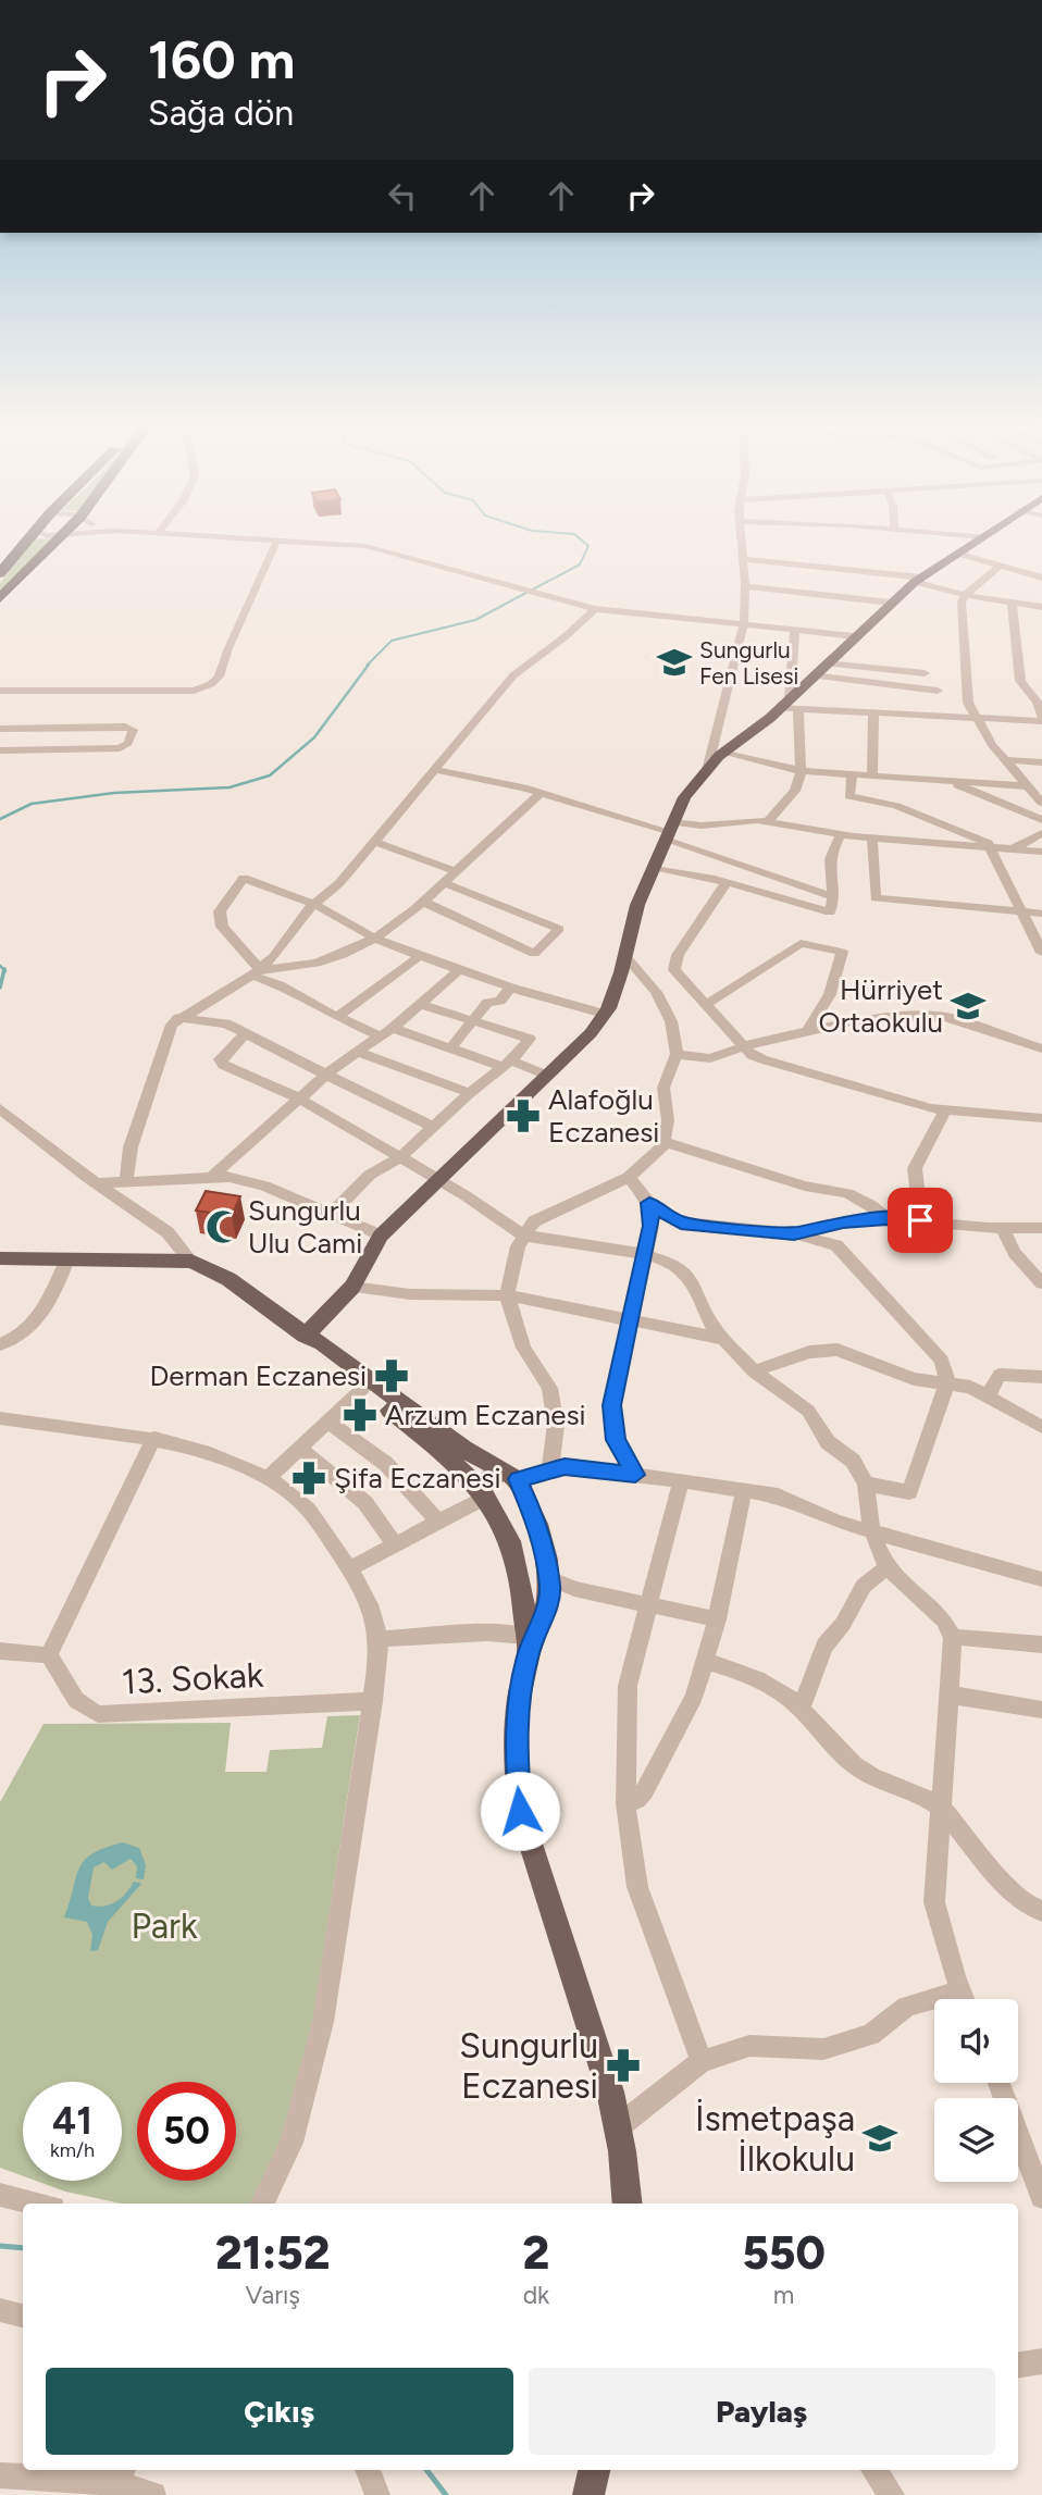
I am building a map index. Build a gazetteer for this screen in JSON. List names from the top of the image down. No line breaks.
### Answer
{"streets":{"street":["13. Sokak"]},"parks":["Park"],"places":{"school or university":["Sungurlu Fen Lisesi","Hürriyet Ortaokulu","İsmetpaşa İlkokulu"],"pharmacy":["Alafoğlu Eczanesi","Derman Eczanesi","Arzum Eczanesi","Şifa Eczanesi","Sungurlu Eczanesi"],"mosque":["Sungurlu Ulu Cami"]},"page":{"turn":["160 m","Sağa dön"],"speed":"41 km/h","limit":"50","eta":["21:52","Varış","2","dk","550","m"],"buttons":["Çıkış","Paylaş"]}}
